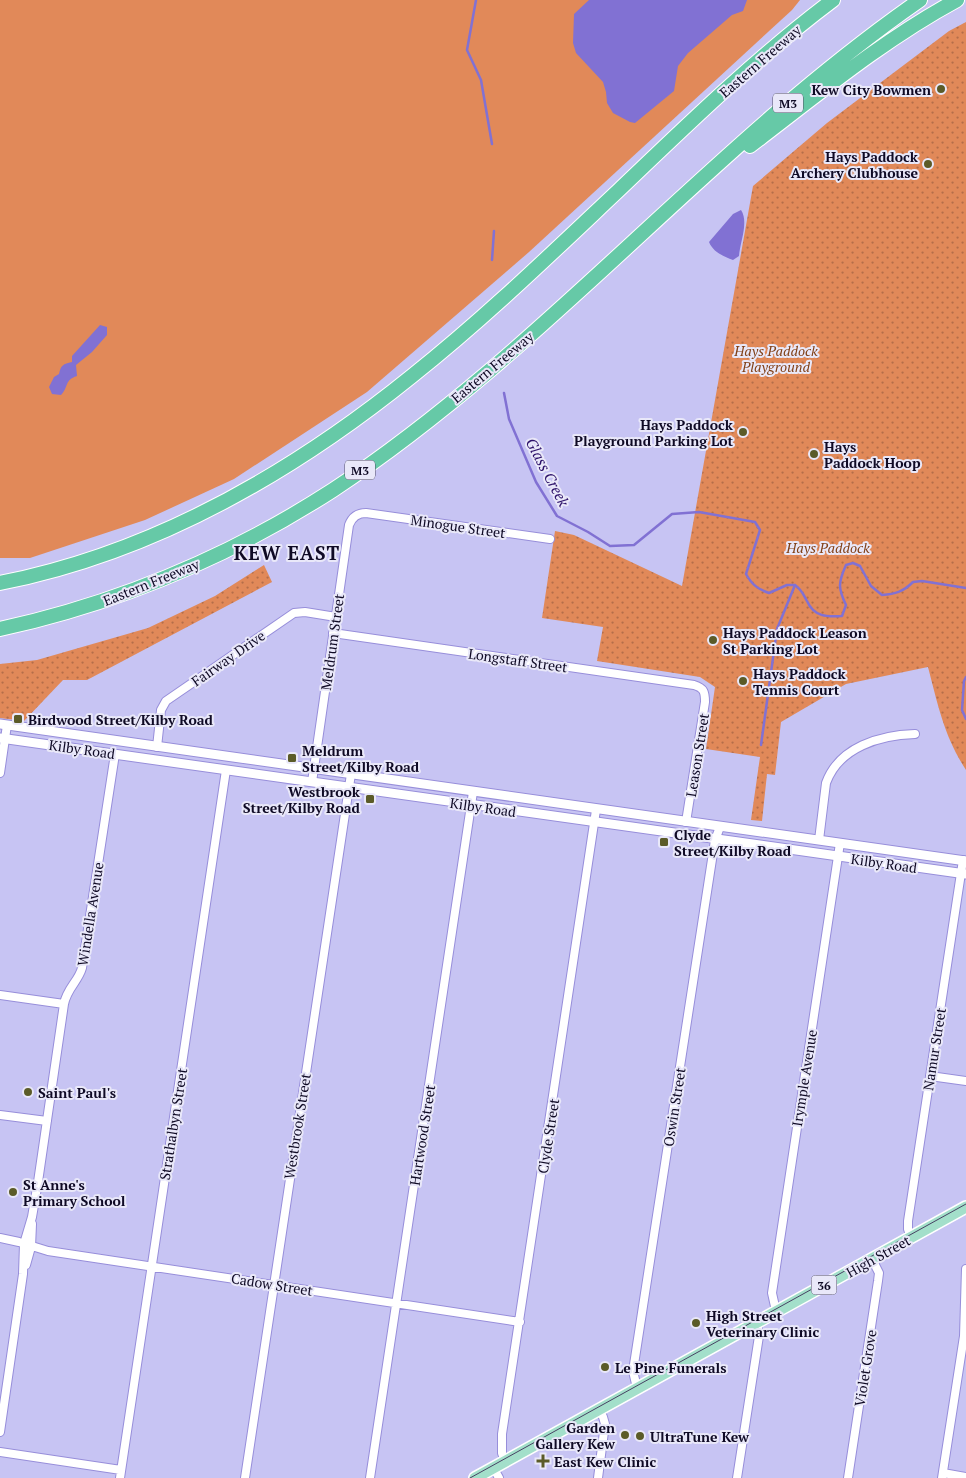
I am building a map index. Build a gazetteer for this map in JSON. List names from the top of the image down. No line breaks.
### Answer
{"streets":{"highway":["Eastern Freeway","M3"],"main road":["High Street","36"],"street":["Minogue Street","Meldrum Street","Fairway Drive","Longstaff Street","Kilby Road","Leason Street","Windella Avenue","Namur Street","Irymple Avenue","Oswin Street","Strathalbyn Street","Westbrook Street","Hartwood Street","Clyde Street","Cadow Street","Violet Grove"]},"crossings":[["Minogue Street","Meldrum Street"],["Meldrum Street","Fairway Drive"],["Meldrum Street","Longstaff Street"],["Meldrum Street","Kilby Road"],["Fairway Drive","Kilby Road"],["Longstaff Street","Leason Street"],["Kilby Road","Leason Street"],["Kilby Road","Windella Avenue"],["Kilby Road","Namur Street"],["Kilby Road","Irymple Avenue"],["Kilby Road","Oswin Street"],["Kilby Road","Strathalbyn Street"],["Kilby Road","Westbrook Street"],["Kilby Road","Hartwood Street"],["Kilby Road","Clyde Street"],["Windella Avenue","Cadow Street"],["Namur Street","High Street"],["Irymple Avenue","High Street"],["Oswin Street","High Street"],["Strathalbyn Street","Cadow Street"],["Westbrook Street","Cadow Street"],["Hartwood Street","Cadow Street"],["Clyde Street","High Street"],["Clyde Street","Cadow Street"],["High Street","Violet Grove"]],"districts":["KEW EAST"],"water":["Glass Creek"],"parks":["Hays Paddock Playground","Hays Paddock"],"places":{"other":["Kew City Bowmen","Hays Paddock Archery Clubhouse","Hays Paddock Playground Parking Lot","Hays Paddock Hoop","Hays Paddock Leason St Parking Lot","Hays Paddock Tennis Court","Saint Paul's","St Anne's Primary School","High Street Veterinary Clinic","Le Pine Funerals","Garden Gallery Kew","UltraTune Kew"],"transit":["Birdwood Street/Kilby Road","Meldrum Street/Kilby Road","Westbrook Street/Kilby Road","Clyde Street/Kilby Road"],"health":["East Kew Clinic"]}}
